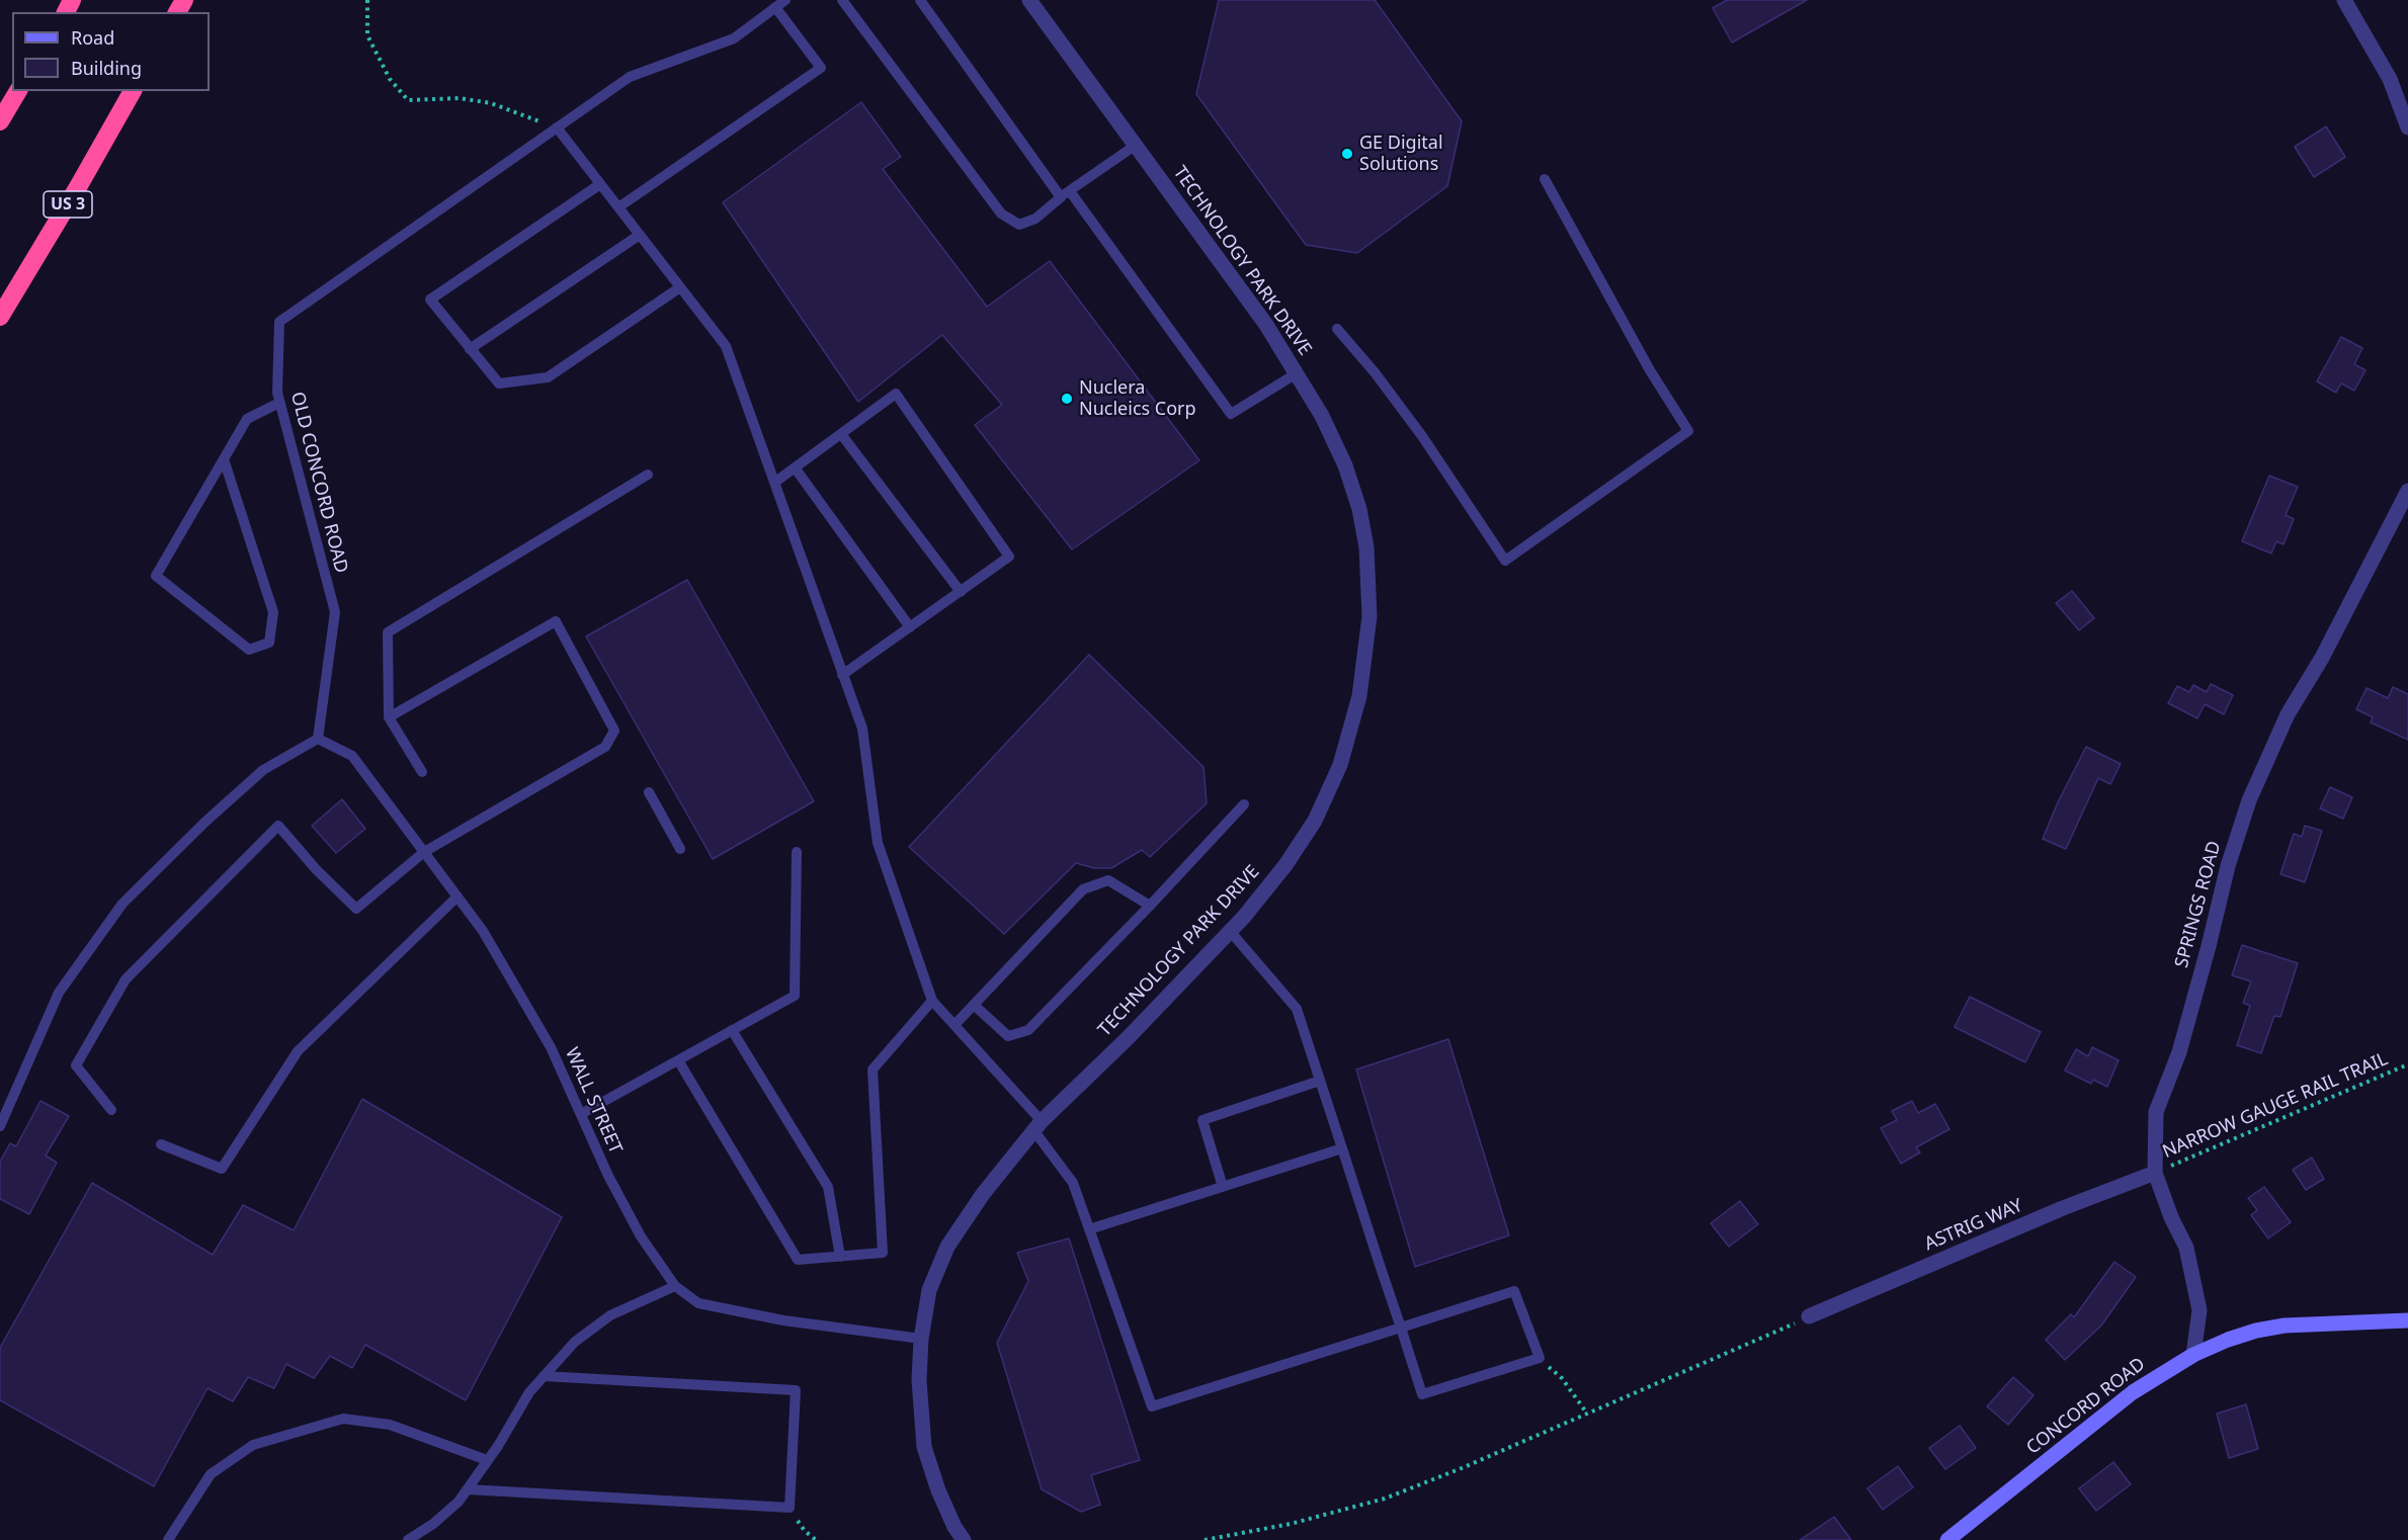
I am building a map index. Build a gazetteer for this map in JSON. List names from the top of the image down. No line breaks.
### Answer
{"streets":{"highway":["US 3"],"main road":["CONCORD ROAD"],"street":["TECHNOLOGY PARK DRIVE","SPRINGS ROAD","ASTRIG WAY"],"lane":["OLD CONCORD ROAD","WALL STREET"],"path":["NARROW GAUGE RAIL TRAIL"]},"crossings":[["TECHNOLOGY PARK DRIVE","WALL STREET"],["OLD CONCORD ROAD","WALL STREET"],["SPRINGS ROAD","NARROW GAUGE RAIL TRAIL"],["SPRINGS ROAD","ASTRIG WAY"],["SPRINGS ROAD","CONCORD ROAD"],["NARROW GAUGE RAIL TRAIL","ASTRIG WAY"]],"places":["GE Digital Solutions","Nuclera Nucleics Corp"],"legend":["Road","Building"]}
